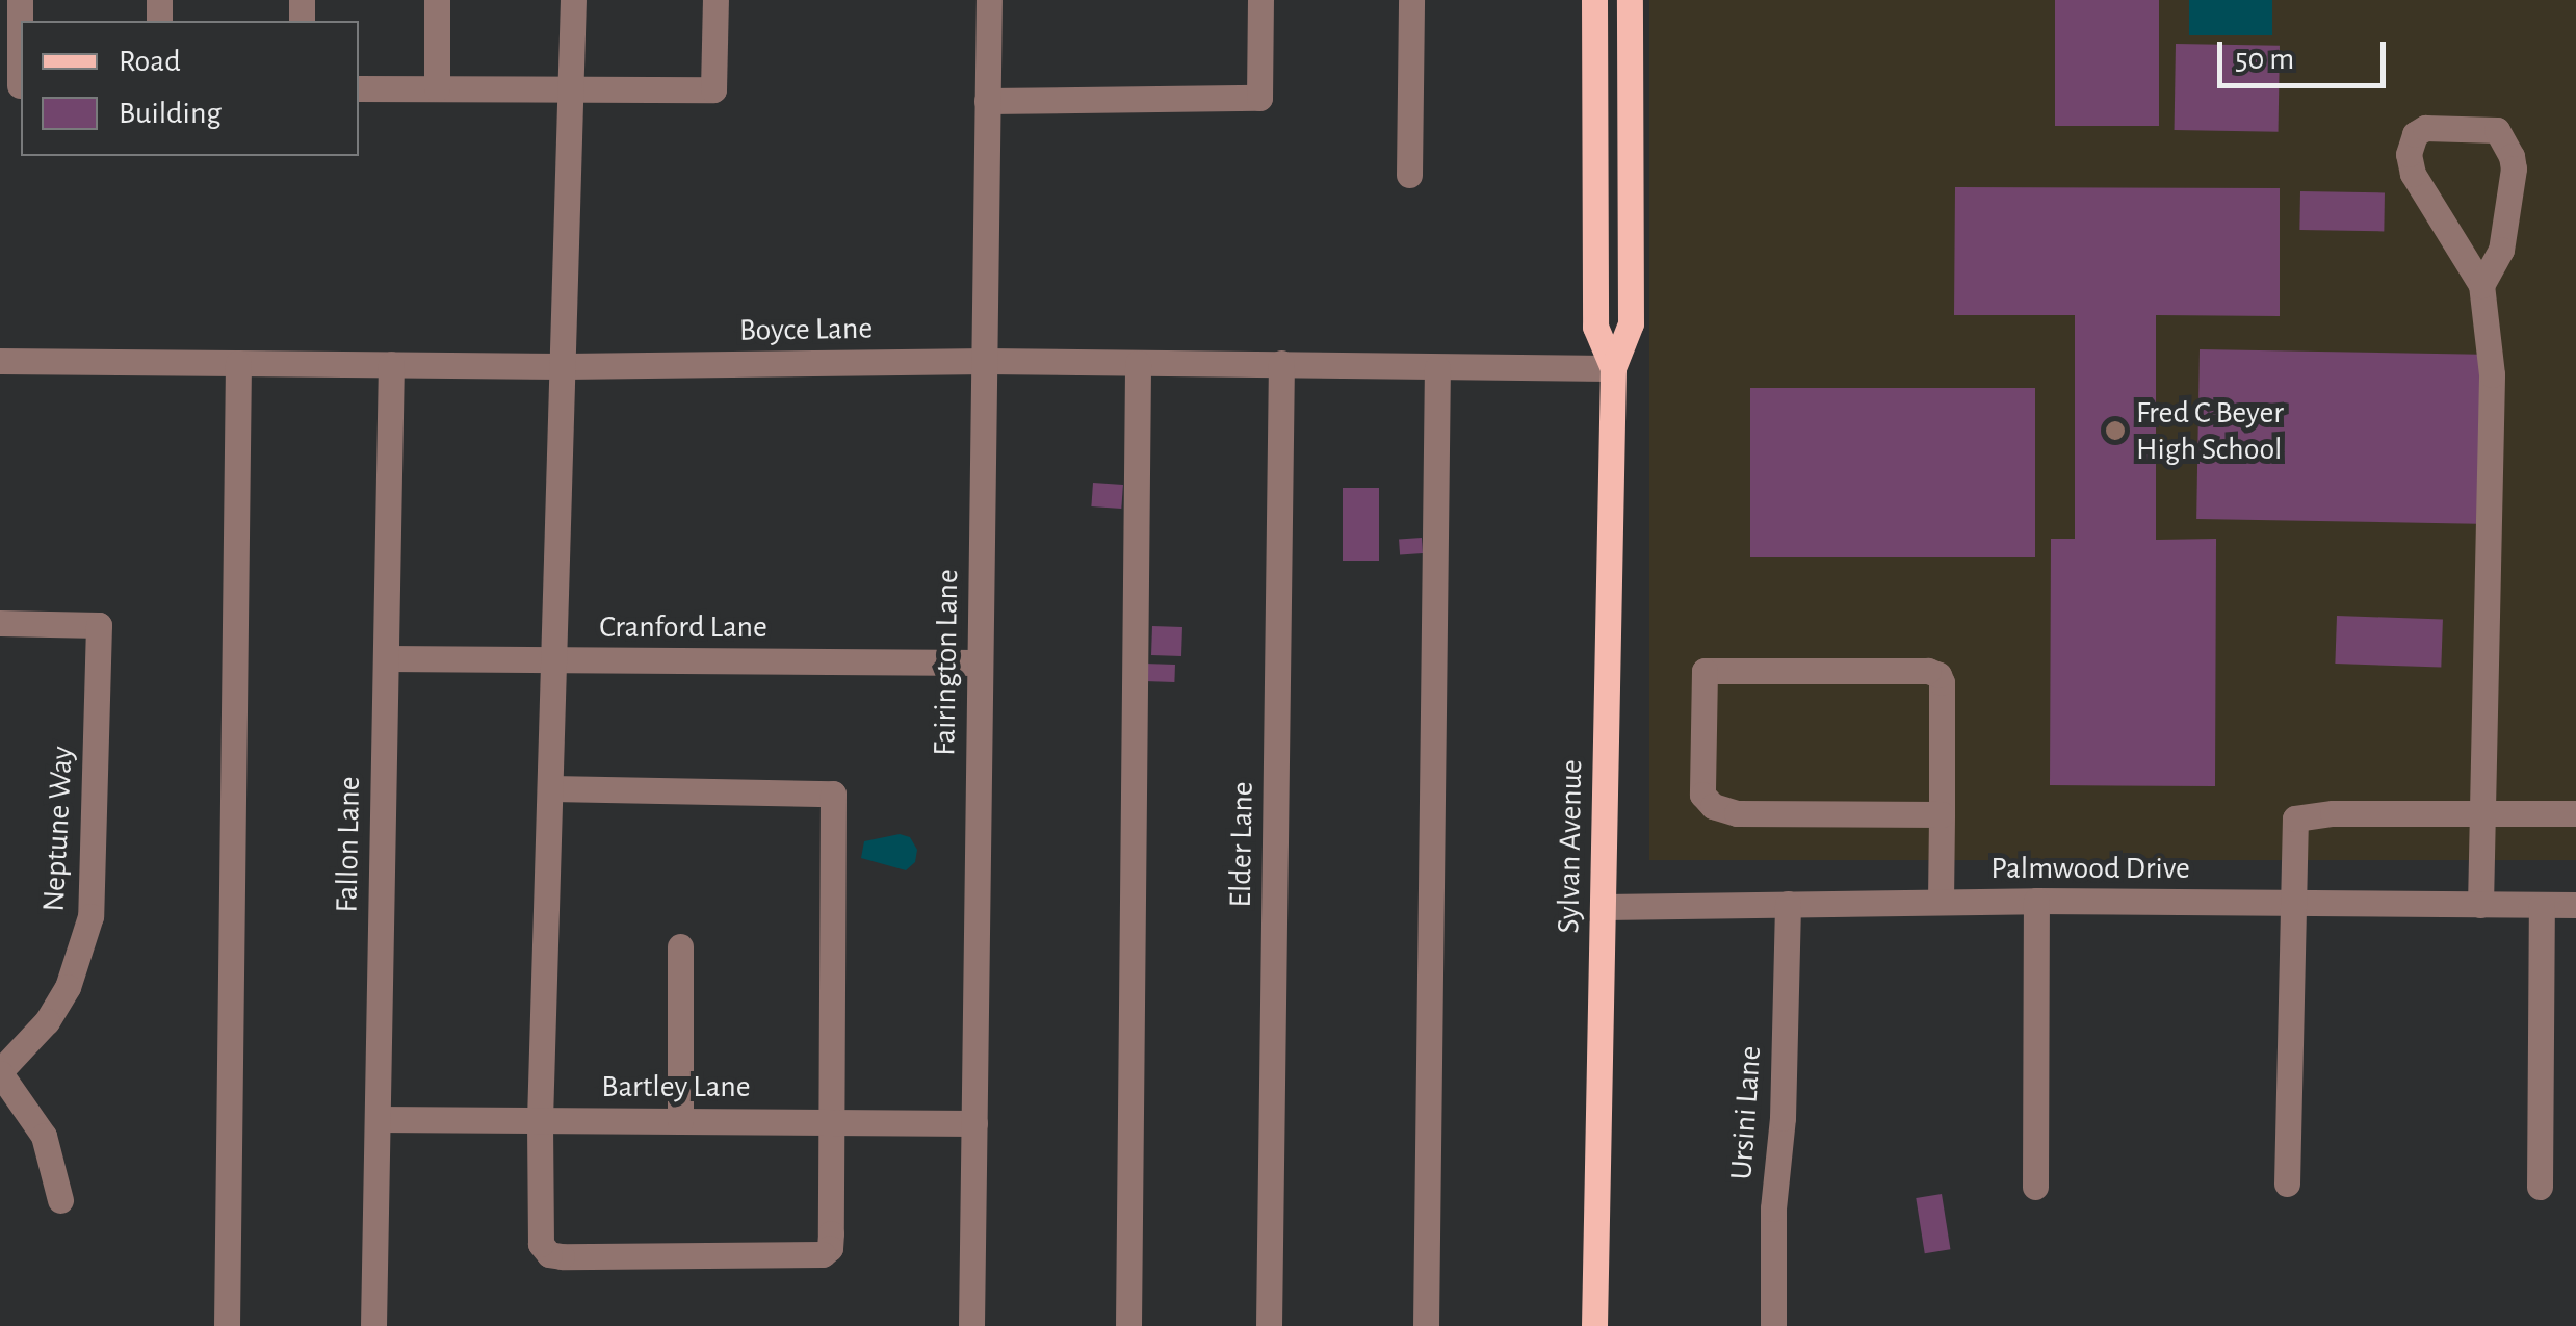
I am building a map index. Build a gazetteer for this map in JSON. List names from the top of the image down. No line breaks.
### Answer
{"streets":{"main road":["Sylvan Avenue"],"street":["Boyce Lane","Cranford Lane","Fairington Lane","Neptune Way","Fallon Lane","Elder Lane","Palmwood Drive","Bartley Lane","Ursini Lane"]},"crossings":[["Boyce Lane","Fairington Lane"],["Boyce Lane","Fallon Lane"],["Boyce Lane","Elder Lane"],["Boyce Lane","Sylvan Avenue"],["Cranford Lane","Fairington Lane"],["Cranford Lane","Fallon Lane"],["Fairington Lane","Bartley Lane"],["Fallon Lane","Bartley Lane"],["Sylvan Avenue","Palmwood Drive"],["Palmwood Drive","Ursini Lane"]],"places":["Fred C Beyer High School"],"legend":["Road","Building"],"scale_bar":"50 m"}
